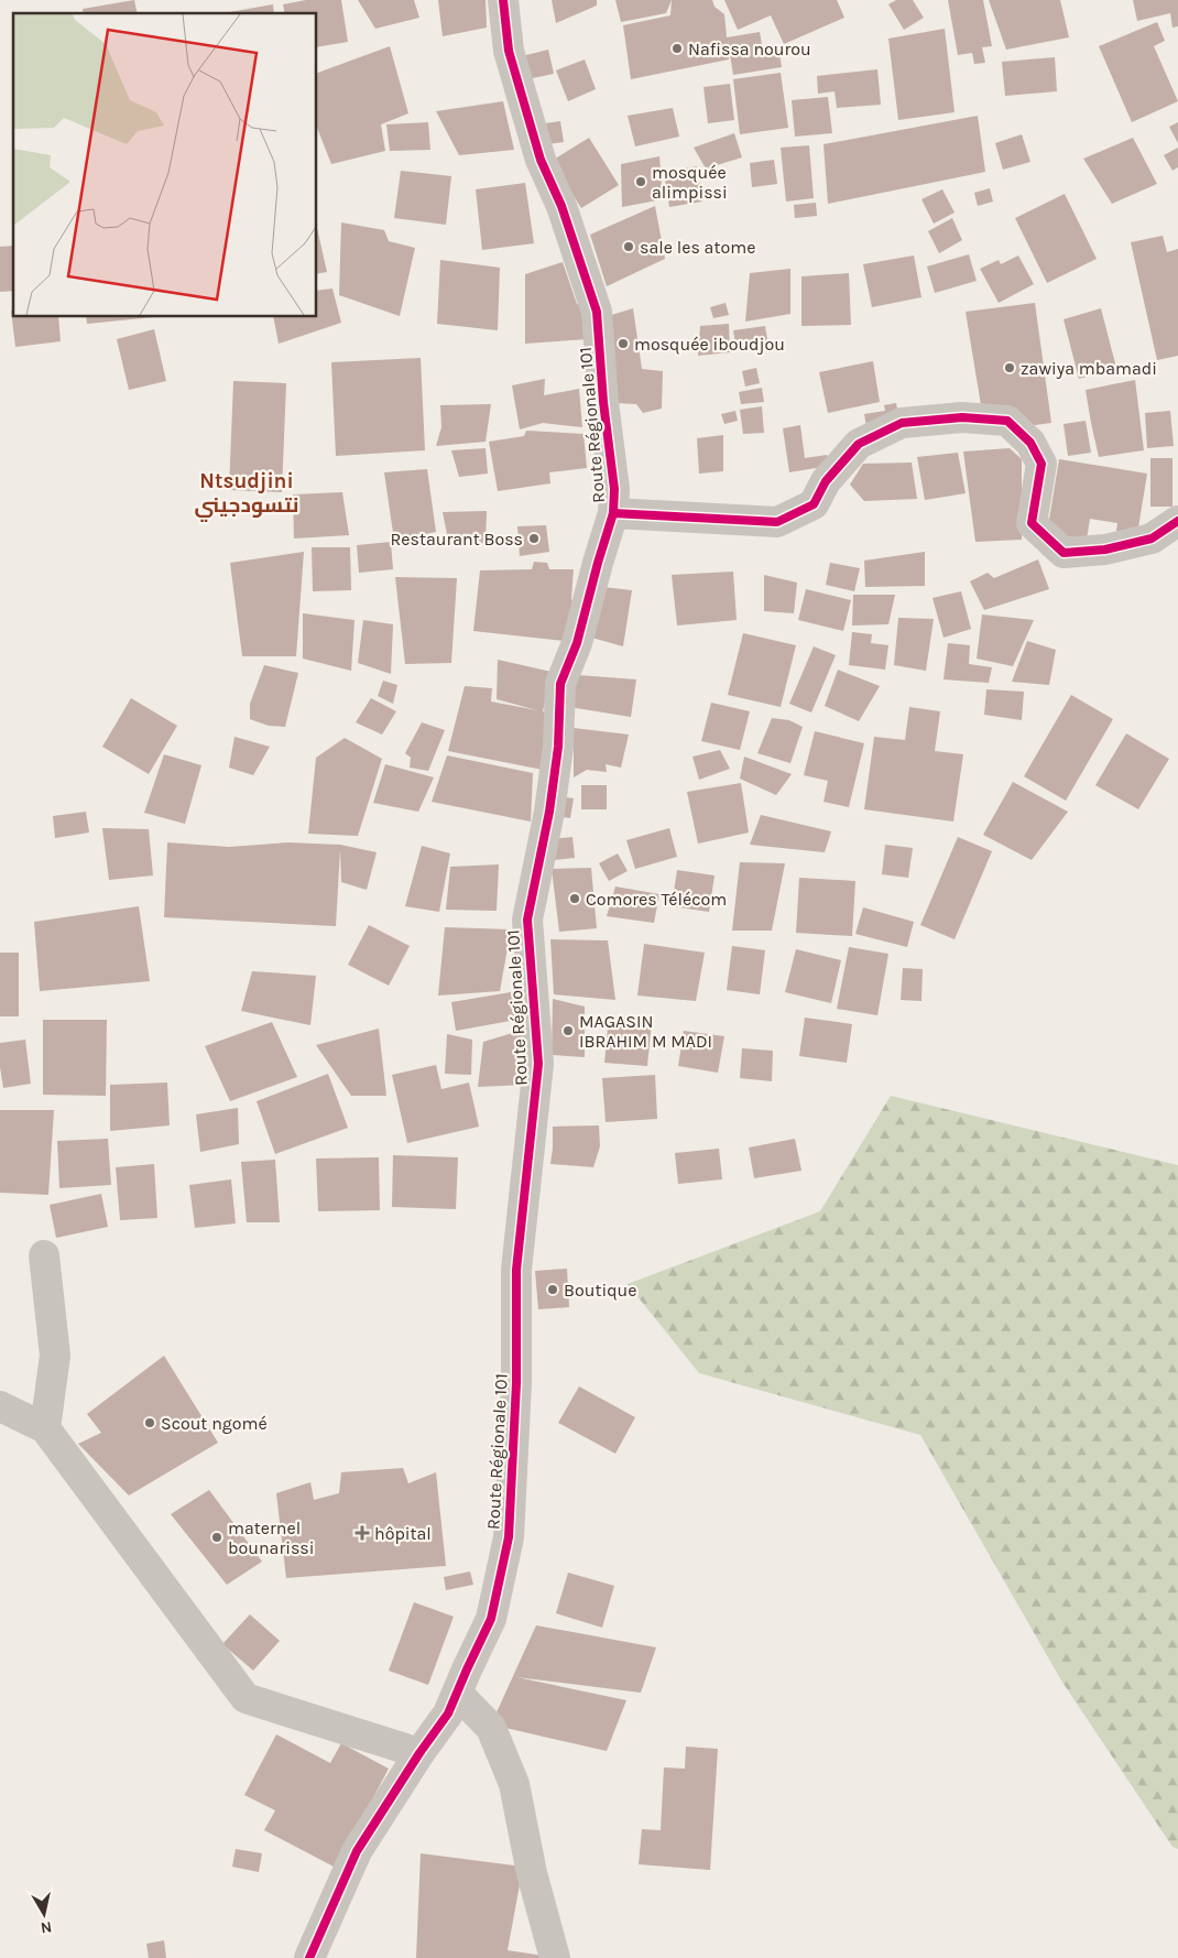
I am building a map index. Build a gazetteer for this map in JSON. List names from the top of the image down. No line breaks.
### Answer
{"streets":{"street":["Route Régionale 101"]},"districts":["Ntsudjini نتسودجيني"],"places":{"other":["Nafissa nourou","mosquée alimpissi","sale les atome","mosquée iboudjou","zawiya mbamadi","Restaurant Boss","Comores Télécom","MAGASIN IBRAHIM M MADI","Boutique","Scout ngomé","maternel bounarissi"],"health":["hôpital"]},"north":"bottom"}
